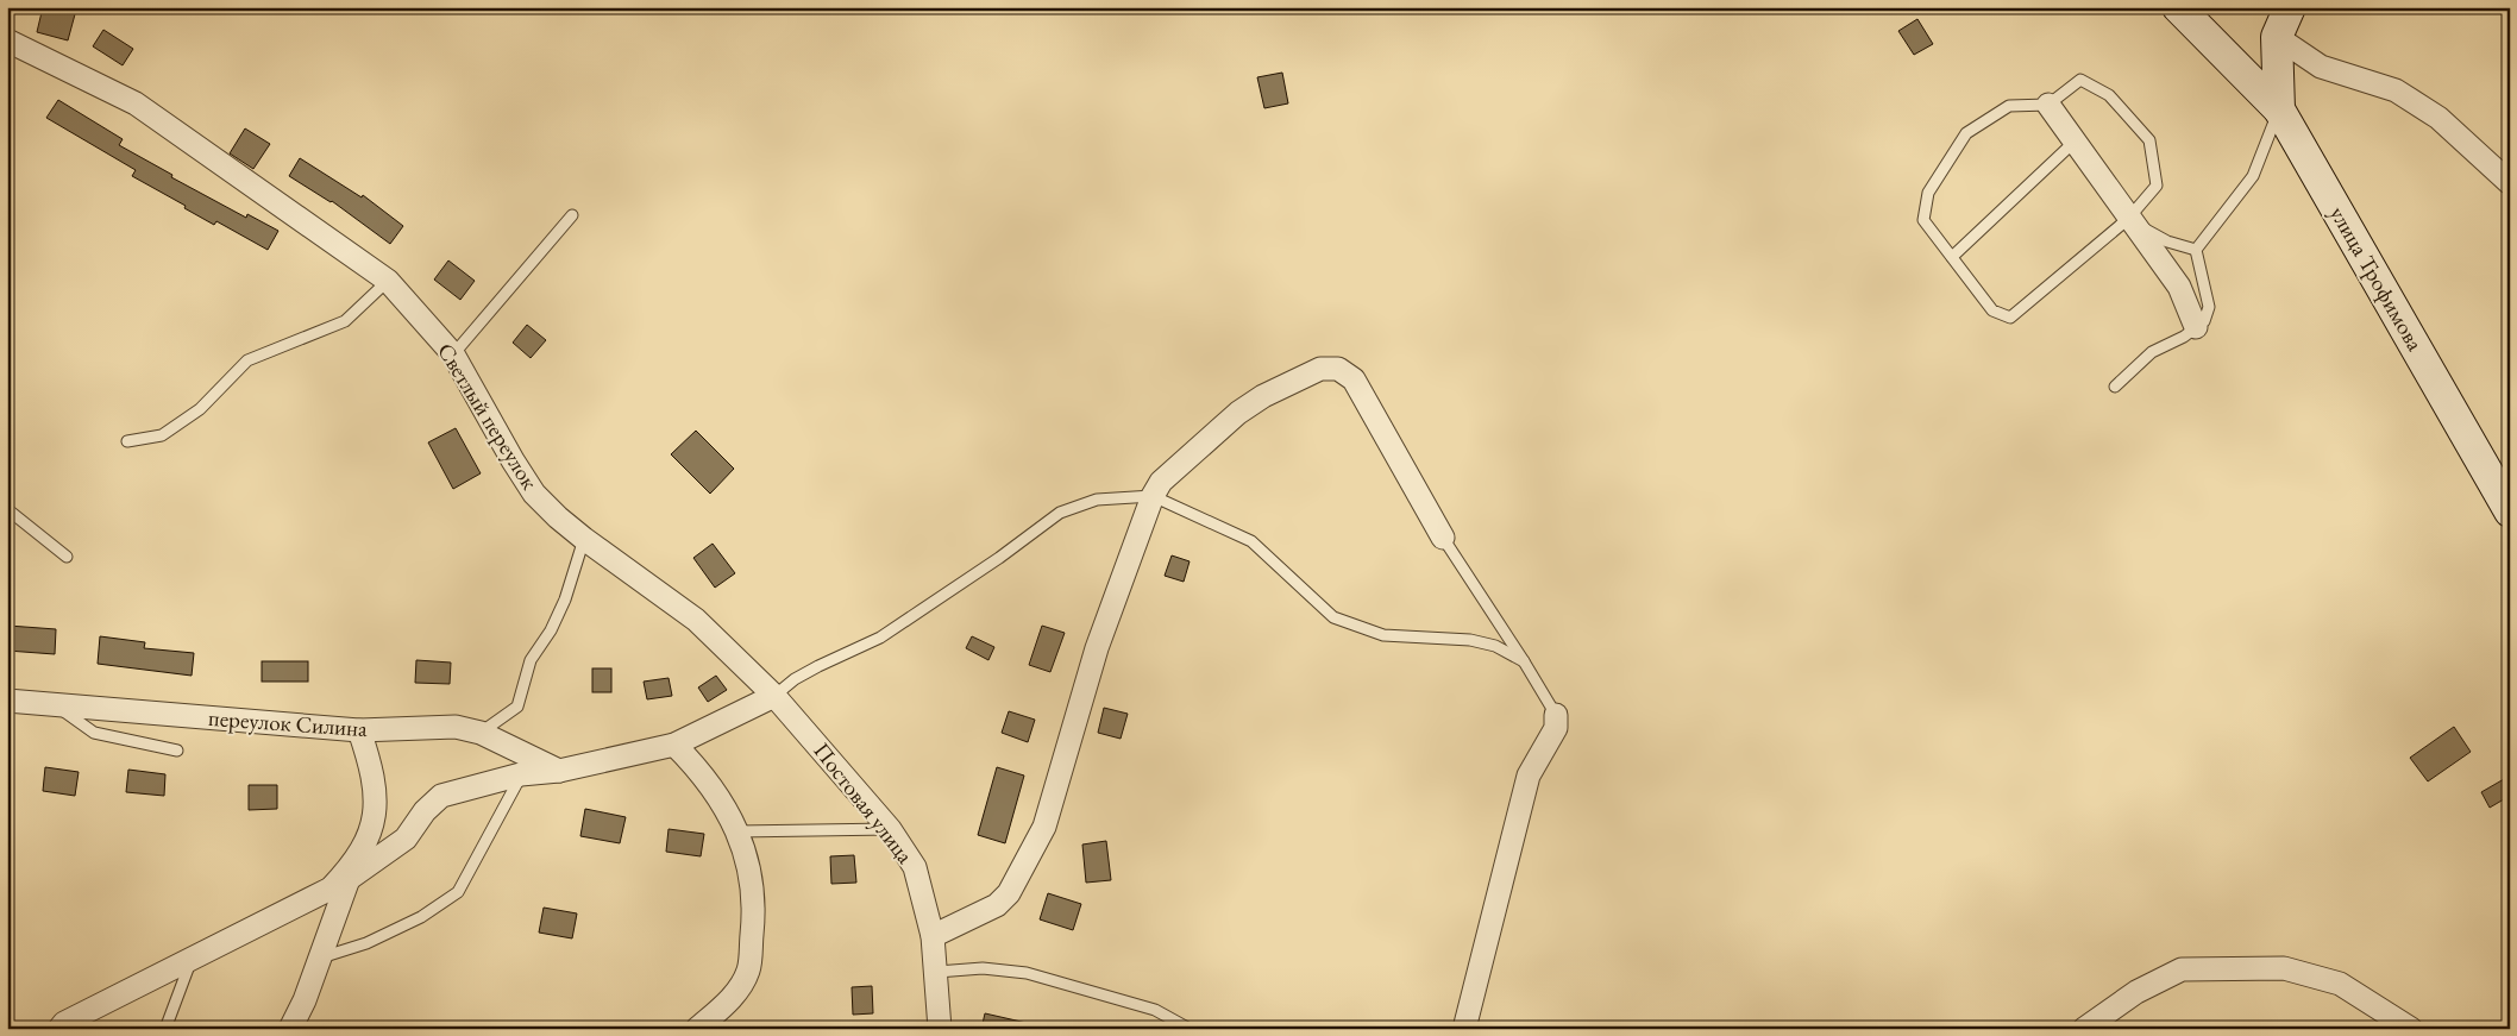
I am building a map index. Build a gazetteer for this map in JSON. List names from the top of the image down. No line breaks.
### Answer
{"streets":{"street":["улица Трофимова","Светлый переулок","переулок Силина","Постовая улица"]},"crossings":[["Светлый переулок","Постовая улица"]]}
